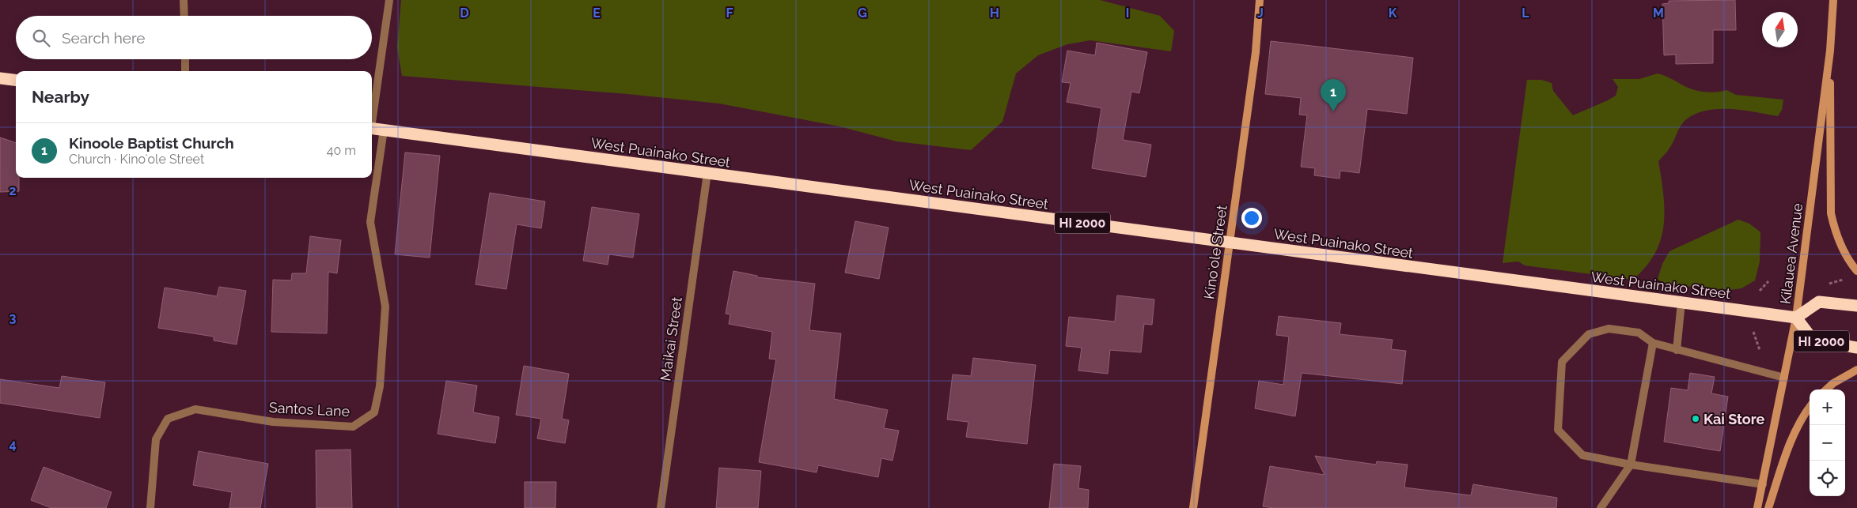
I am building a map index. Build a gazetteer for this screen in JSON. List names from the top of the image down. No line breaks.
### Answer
{"streets":{"highway":["West Puainako Street","HI 2000"],"street":["Kinoʻole Street","Kilauea Avenue","Maikai Street","Santos Lane"]},"crossings":[["West Puainako Street","HI 2000"],["West Puainako Street","Kinoʻole Street"],["West Puainako Street","Kilauea Avenue"],["West Puainako Street","Maikai Street"],["West Puainako Street","Santos Lane"],["HI 2000","Kilauea Avenue"]],"places":["Kai Store"],"north":"top","page":{"search":"Search here","heading":"Nearby","pins":"1","list":[{"mark":"1","name":"Kinoole Baptist Church","note":"Church · Kinoʻole Street","value":"40 m"}],"map_buttons":["+","−"]},"grid":{"columns":["D","E","F","G","H","I","J","K","L","M"],"rows":["2","3","4"]}}
